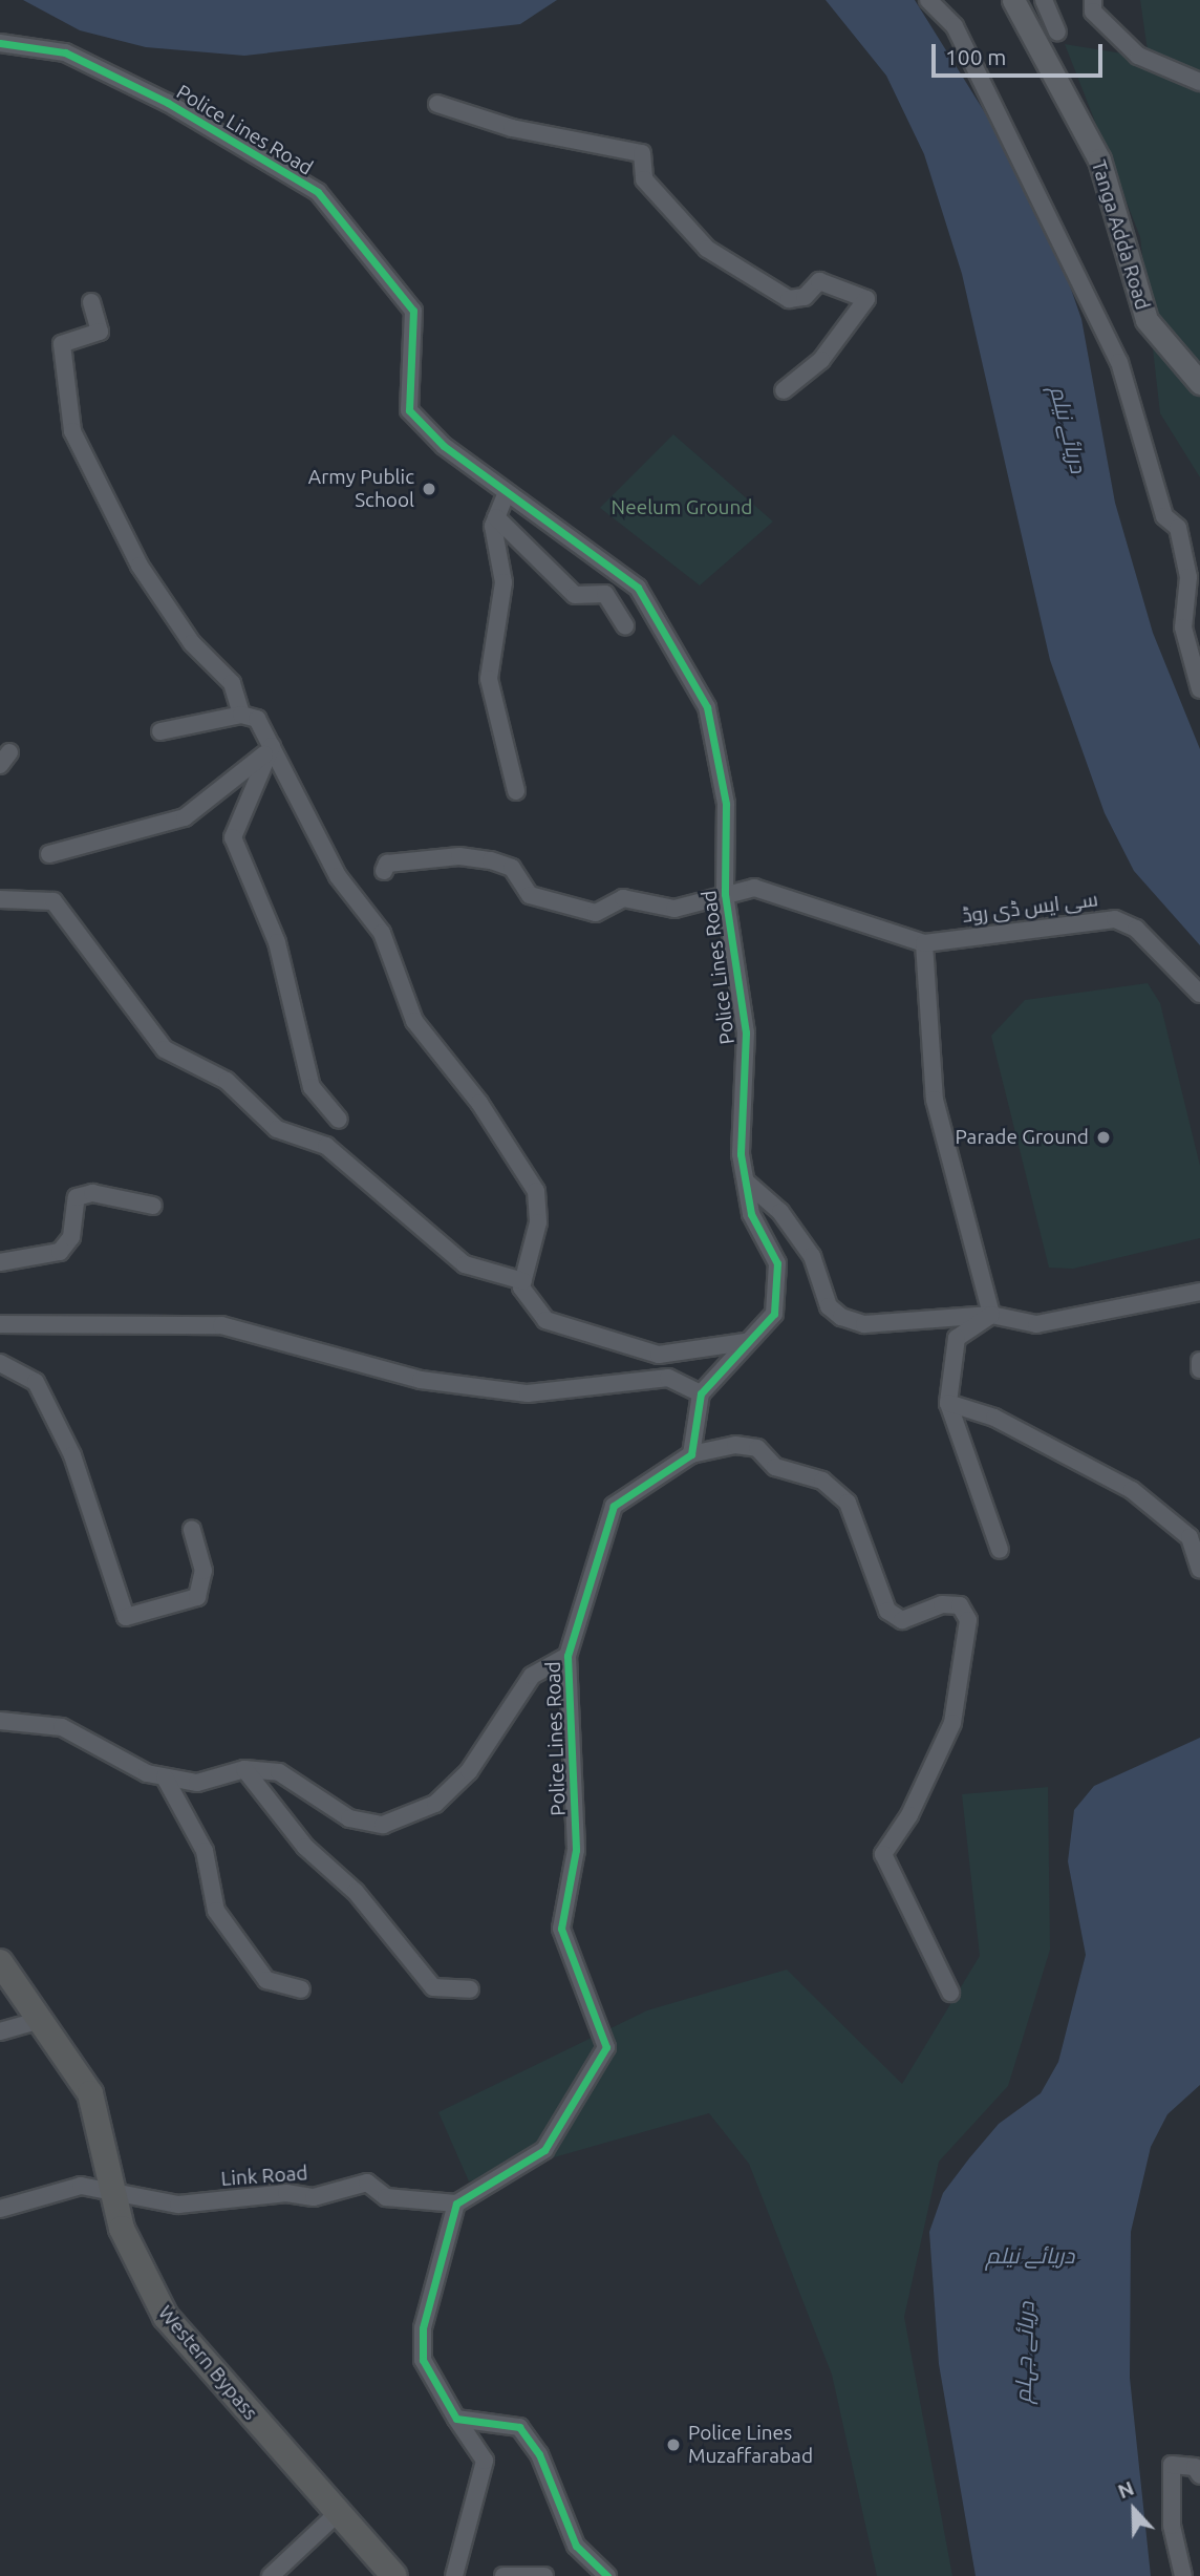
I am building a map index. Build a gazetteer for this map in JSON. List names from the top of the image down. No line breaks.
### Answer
{"streets":{"highway":["Western Bypass"],"main road":["Tanga Adda Road"],"street":["Police Lines Road","سی ایس ڈی روڈ","Link Road"]},"crossings":[["Police Lines Road","Link Road"],["Link Road","Western Bypass"]],"water":["دریائے نیلم","دریائے جہلم"],"parks":["Neelum Ground"],"places":["Army Public School","Parade Ground","Police Lines Muzaffarabad"],"scale_bar":"100 m","north":"top"}
